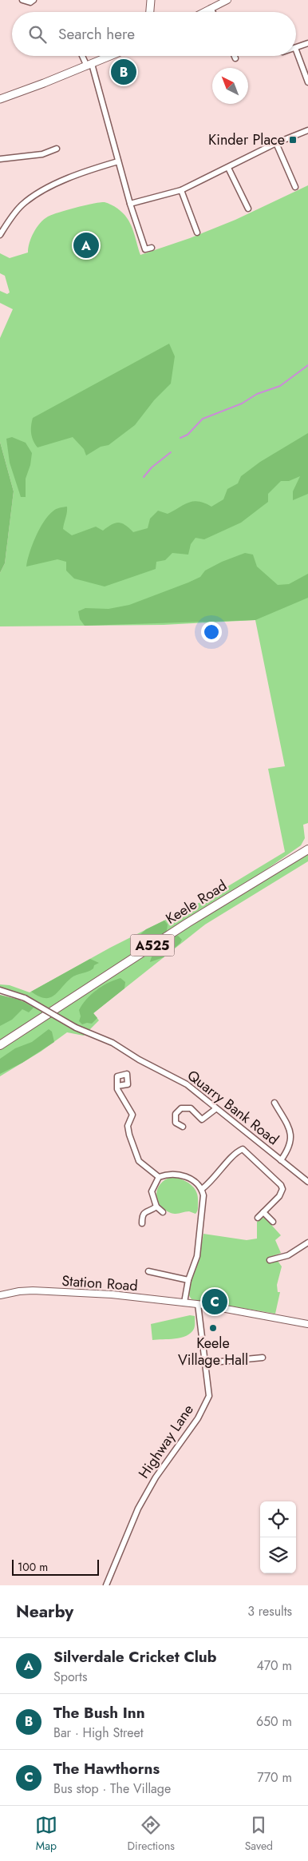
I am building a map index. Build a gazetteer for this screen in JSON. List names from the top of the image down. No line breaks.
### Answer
{"streets":{"main road":["Keele Road","A525"],"street":["Quarry Bank Road","Station Road","Highway Lane"]},"crossings":[["Station Road","Highway Lane"]],"places":{"transit":["Kinder Place"],"other":["Keele Village Hall"]},"scale_bar":"100 m","north":"top left","page":{"search":"Search here","pins":["B","A","C"],"scale":"100 m","heading":["Nearby","3 results"],"list":[{"mark":"A","name":"Silverdale Cricket Club","note":"Sports","value":"470 m"},{"mark":"B","name":"The Bush Inn","note":"Bar · High Street","value":"650 m"},{"mark":"C","name":"The Hawthorns","note":"Bus stop · The Village","value":"770 m"}],"nav":["Map","Directions","Saved"]}}
